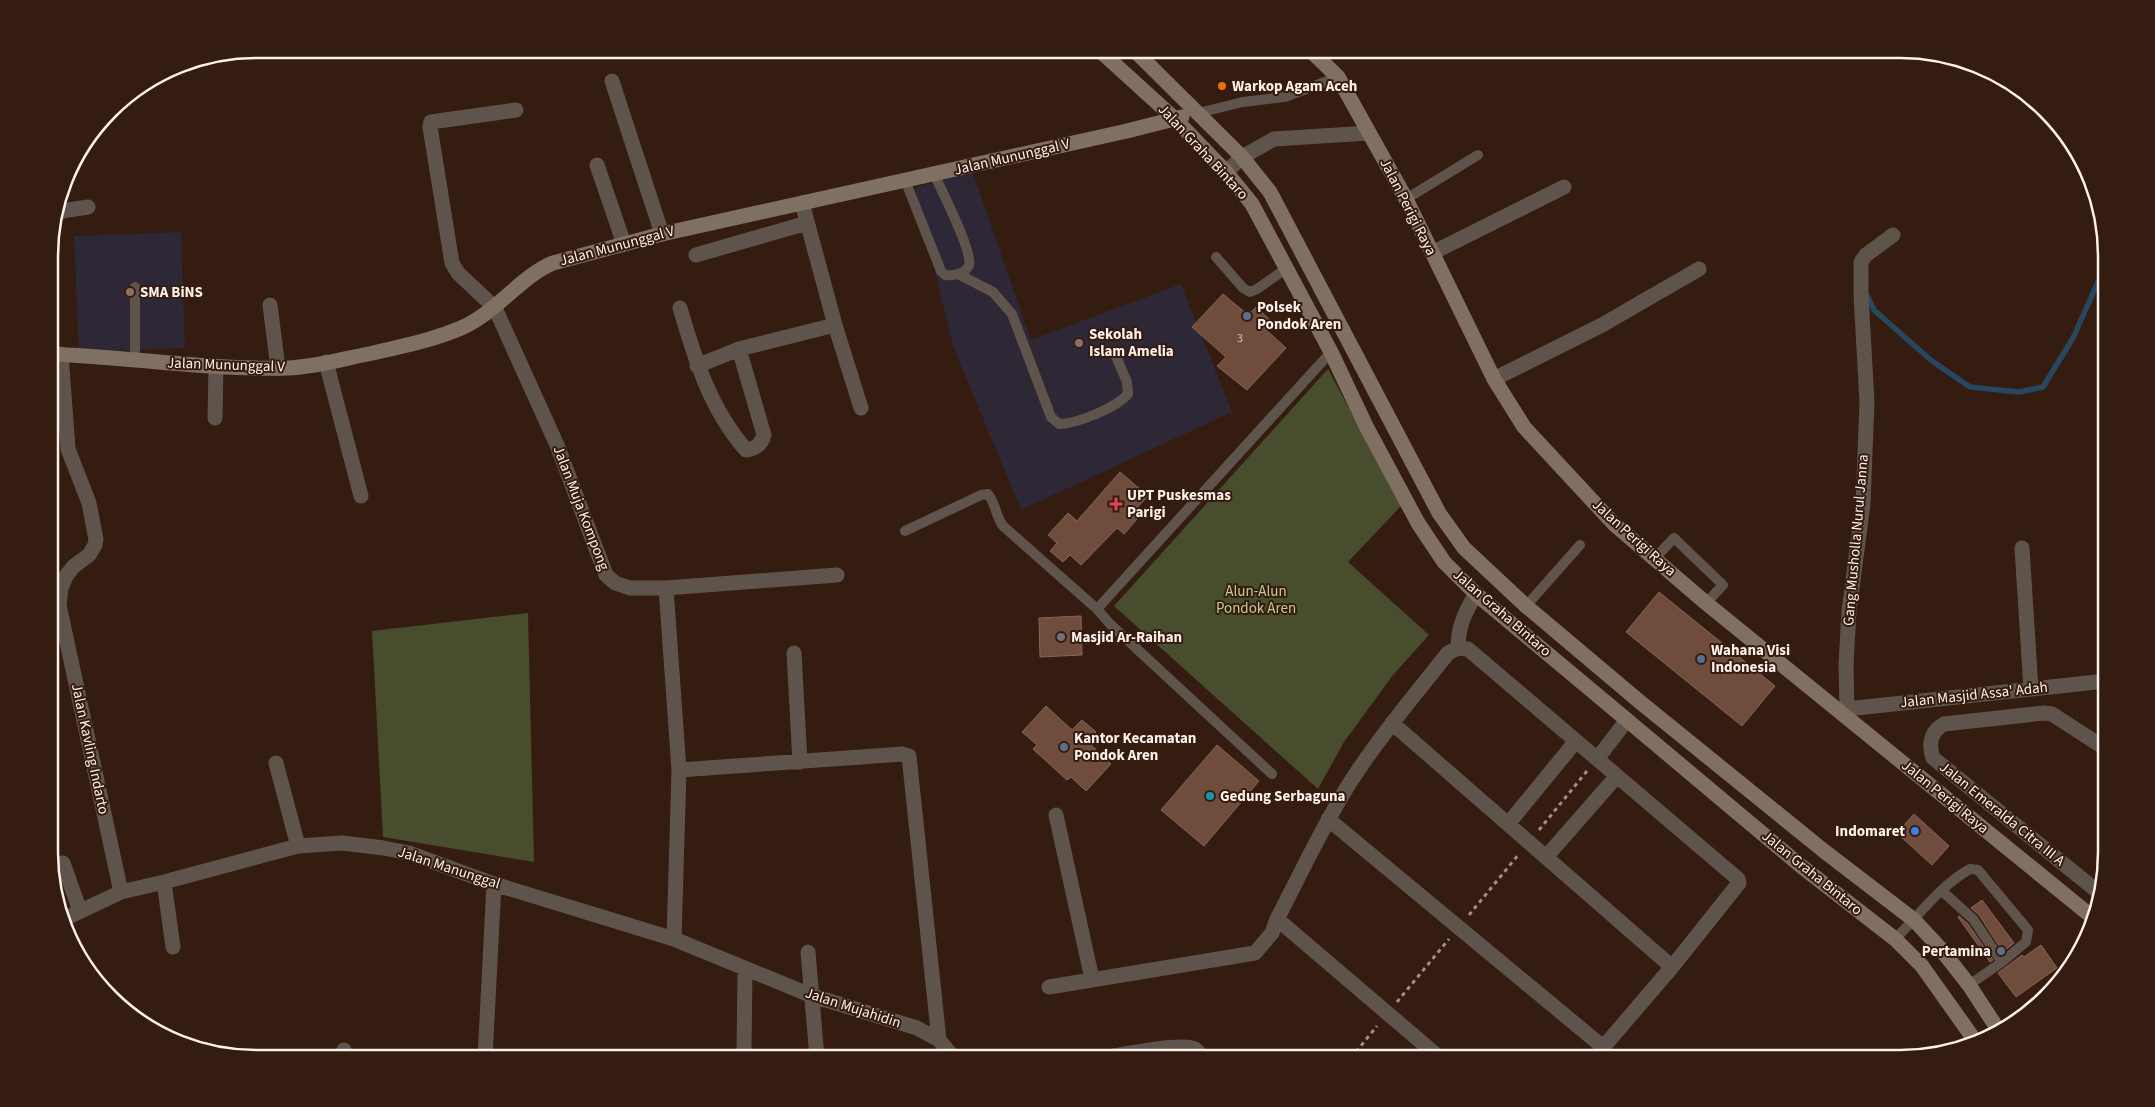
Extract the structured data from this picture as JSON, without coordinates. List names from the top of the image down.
{
  "streets": {
    "main road": ["Jalan Graha Bintaro", "Jalan Mununggal V", "Jalan Perigi Raya"],
    "street": [
      "Jalan Muja Kompong",
      "Gang Musholla Nurul Janna",
      "Jalan Masjid Assa' Adah",
      "Jalan Kavling Indarto",
      "Jalan Emeralda Citra III A",
      "Jalan Manunggal",
      "Jalan Mujahidin"
    ]
  },
  "crossings": [
    ["Jalan Graha Bintaro", "Jalan Mununggal V"],
    ["Jalan Mununggal V", "Jalan Muja Kompong"],
    ["Jalan Perigi Raya", "Gang Musholla Nurul Janna"],
    ["Jalan Perigi Raya", "Jalan Masjid Assa' Adah"],
    ["Gang Musholla Nurul Janna", "Jalan Masjid Assa' Adah"],
    ["Jalan Kavling Indarto", "Jalan Manunggal"],
    ["Jalan Manunggal", "Jalan Mujahidin"]
  ],
  "parks": ["Alun-Alun Pondok Aren"],
  "places": {
    "other": [
      "Warkop Agam Aceh",
      "SMA BiNS",
      "Polsek Pondok Aren",
      "Sekolah Islam Amelia",
      "Masjid Ar-Raihan",
      "Wahana Visi Indonesia",
      "Kantor Kecamatan Pondok Aren",
      "Gedung Serbaguna",
      "Indomaret",
      "Pertamina"
    ],
    "health": ["UPT Puskesmas Parigi"]
  },
  "house_numbers": ["3"]
}
